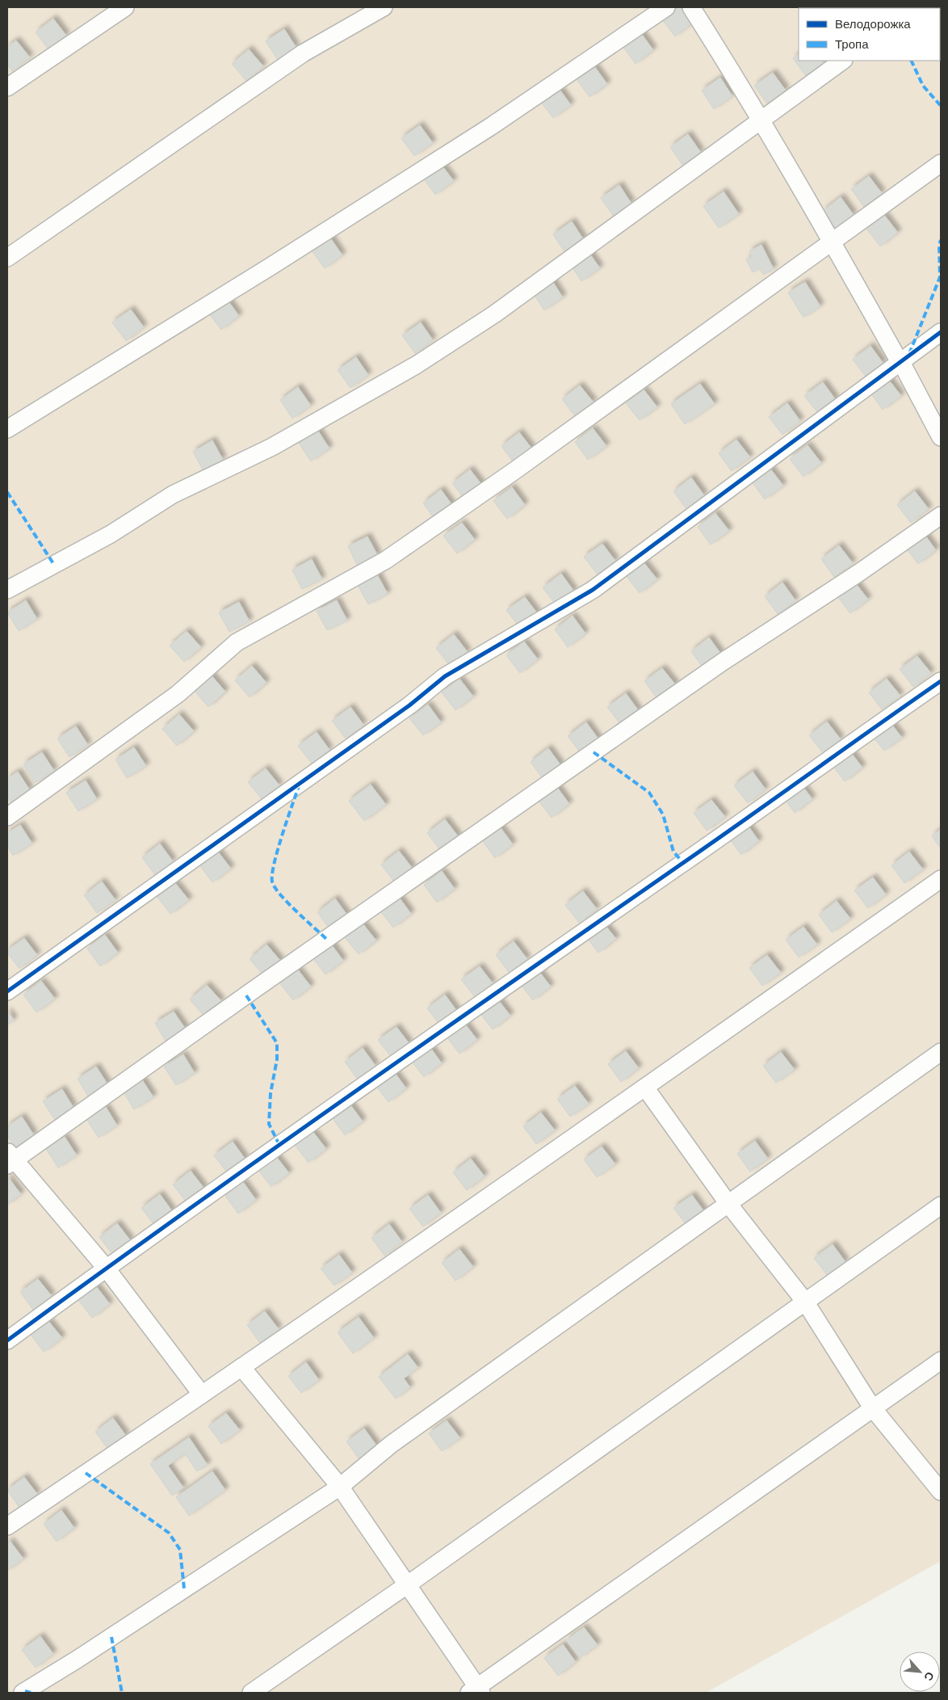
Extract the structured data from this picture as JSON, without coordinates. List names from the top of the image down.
{
  "legend": ["Велодорожка", "Тропа"],
  "north": "bottom right"
}
